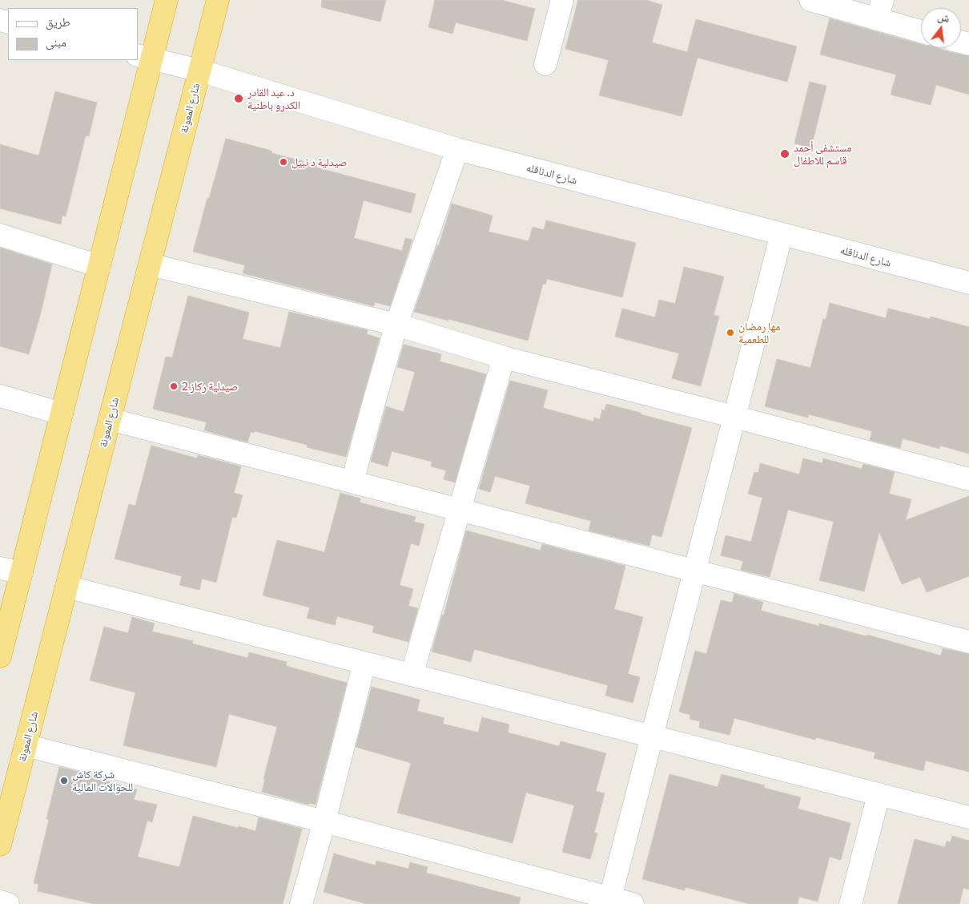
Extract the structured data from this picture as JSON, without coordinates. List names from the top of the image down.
{
  "streets": {
    "highway": ["شارع المعونة"],
    "street": ["شارع الدناقله"]
  },
  "crossings": [
    ["شارع المعونة", "شارع الدناقله"]
  ],
  "places": [
    "د. عبد القادر الكدرو باطنية",
    "مستشفى أحمد قاسم للاطفال",
    "صيدلية د نبيل",
    "مها رمضان للطعمية",
    "صيدلية ركاز 2",
    "شركة كاش للحوالات المالية"
  ],
  "legend": ["طريق", "مبنى"],
  "north": "top"
}
